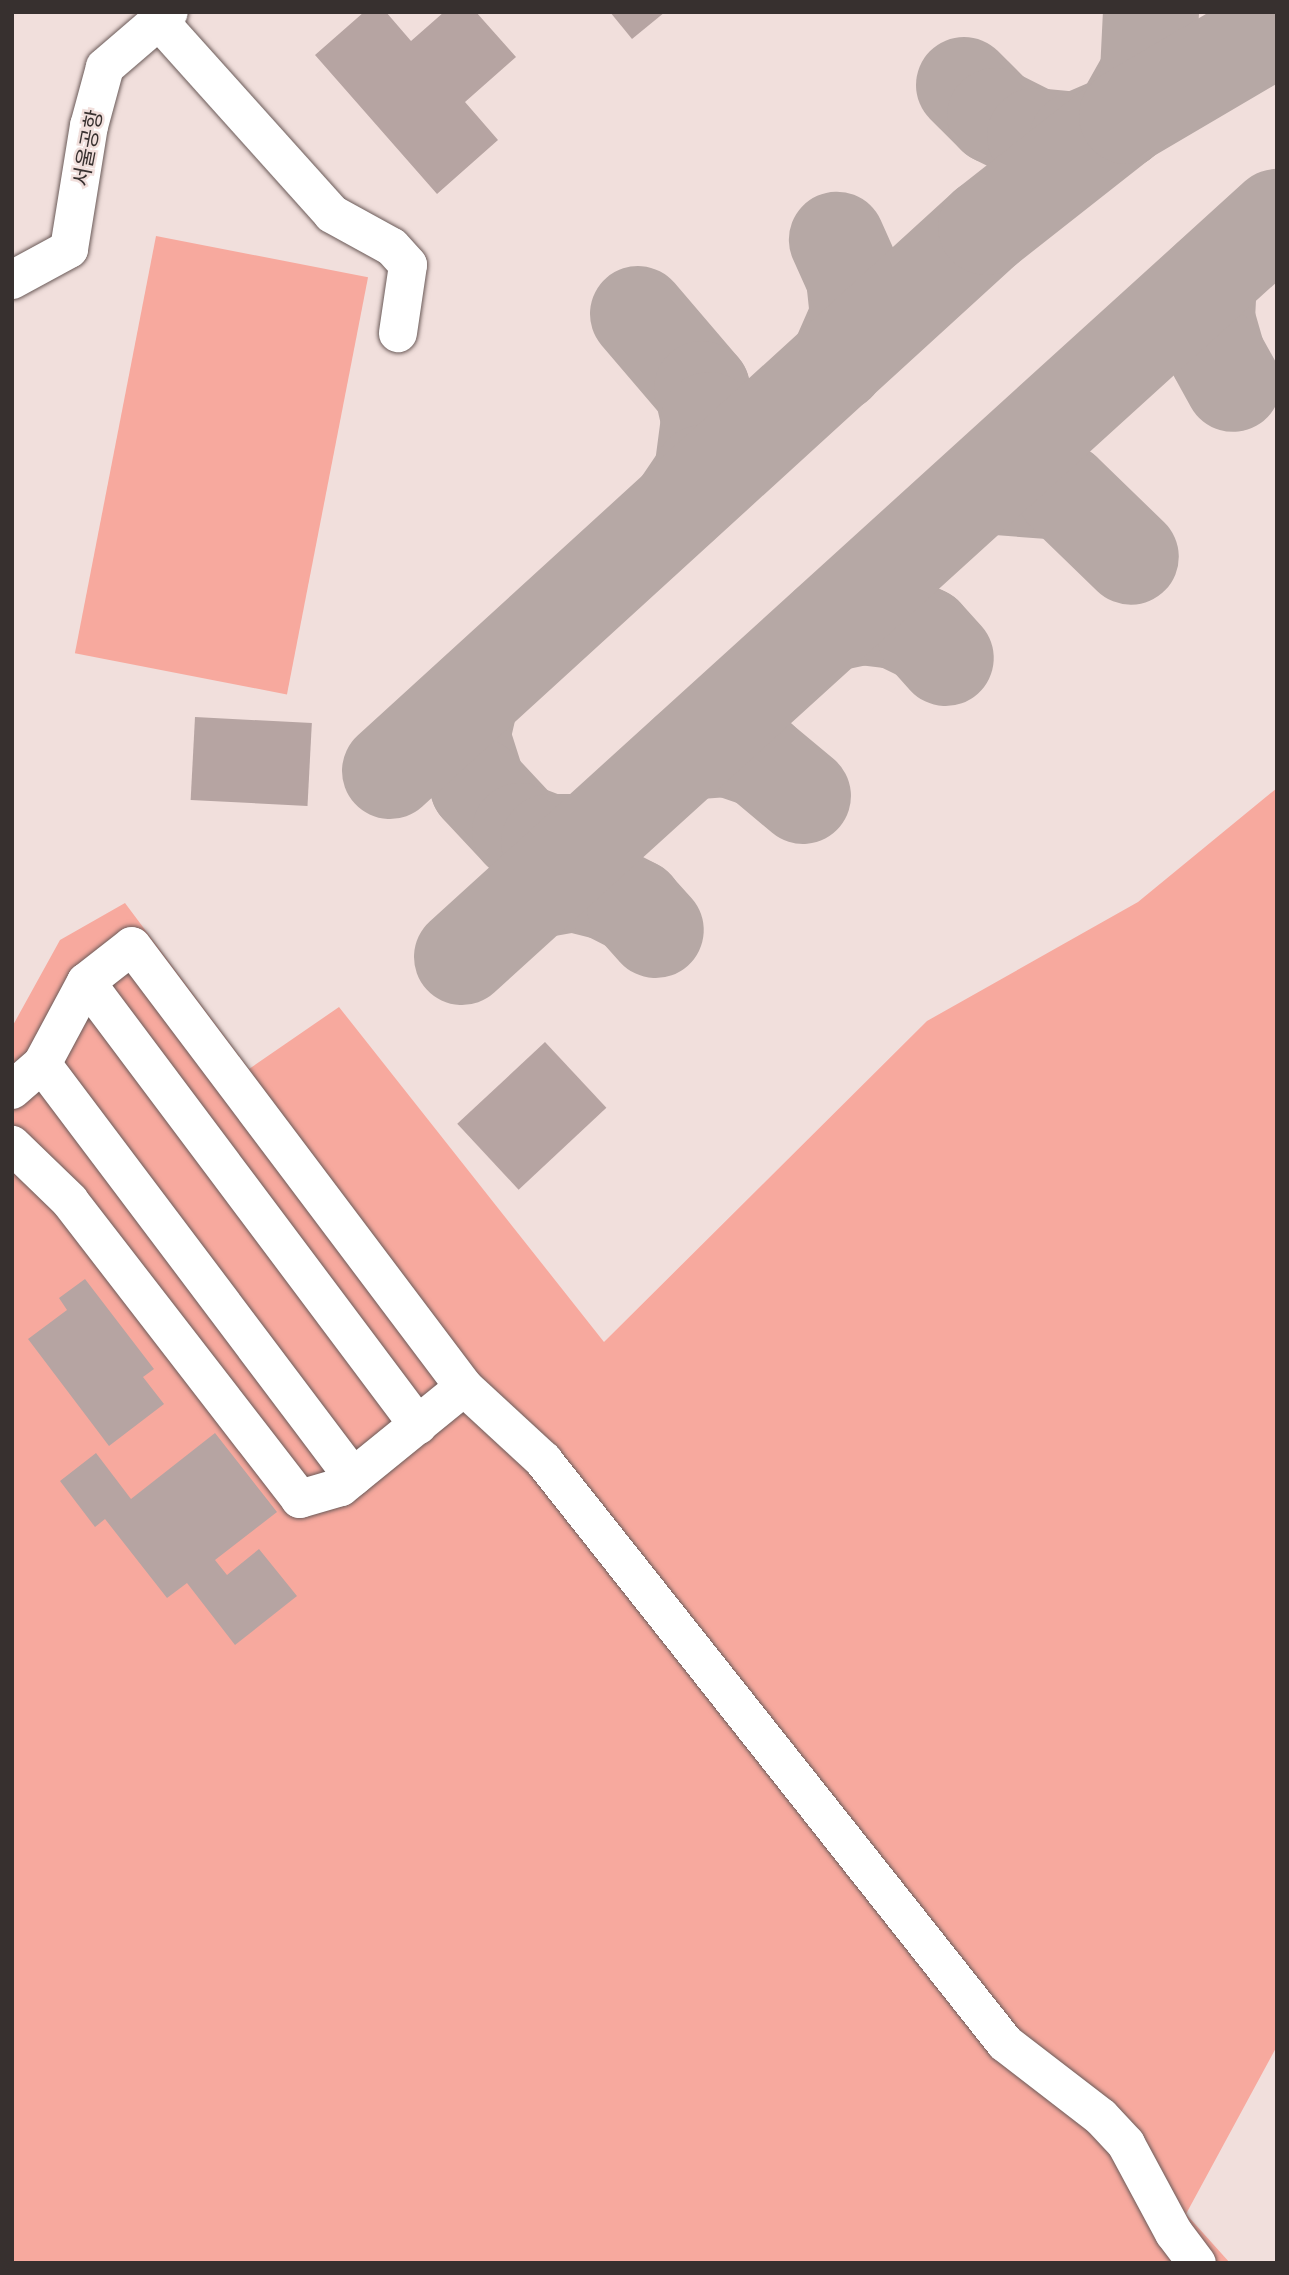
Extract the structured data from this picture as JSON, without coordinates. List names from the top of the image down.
{
  "streets": {
    "lane": ["서울공항"]
  }
}
